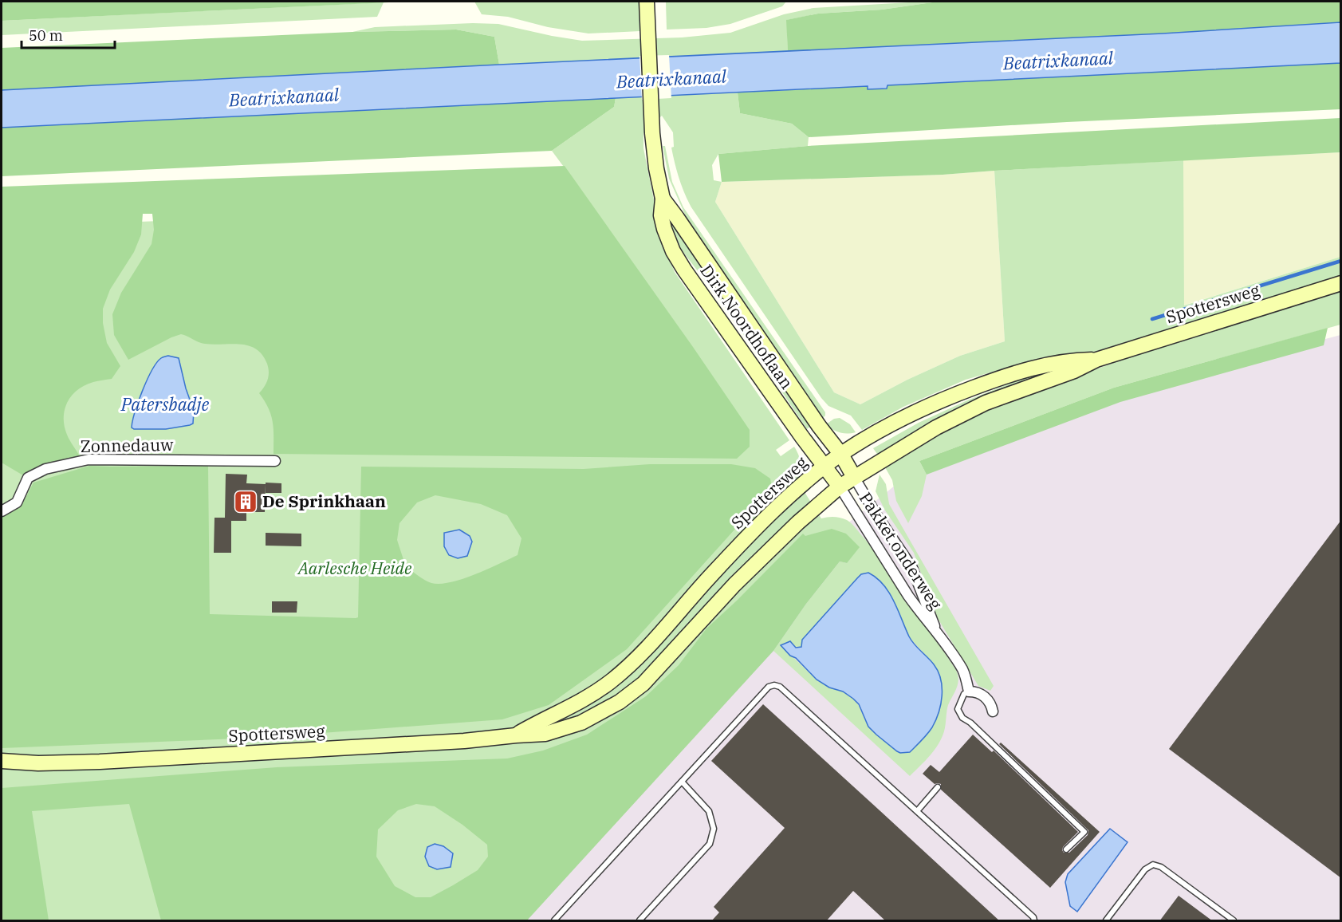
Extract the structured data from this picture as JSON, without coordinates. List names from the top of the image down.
{
  "streets": {
    "main road": ["Spottersweg", "Dirk Noordhoflaan"],
    "street": ["Zonnedauw", "Pakket onderweg"]
  },
  "crossings": [
    ["Spottersweg", "Dirk Noordhoflaan"],
    ["Spottersweg", "Pakket onderweg"],
    ["Dirk Noordhoflaan", "Pakket onderweg"]
  ],
  "water": ["Beatrixkanaal", "Patersbadje"],
  "parks": ["Aarlesche Heide"],
  "places": {
    "building": ["De Sprinkhaan"]
  },
  "scale_bar": "50 m"
}
